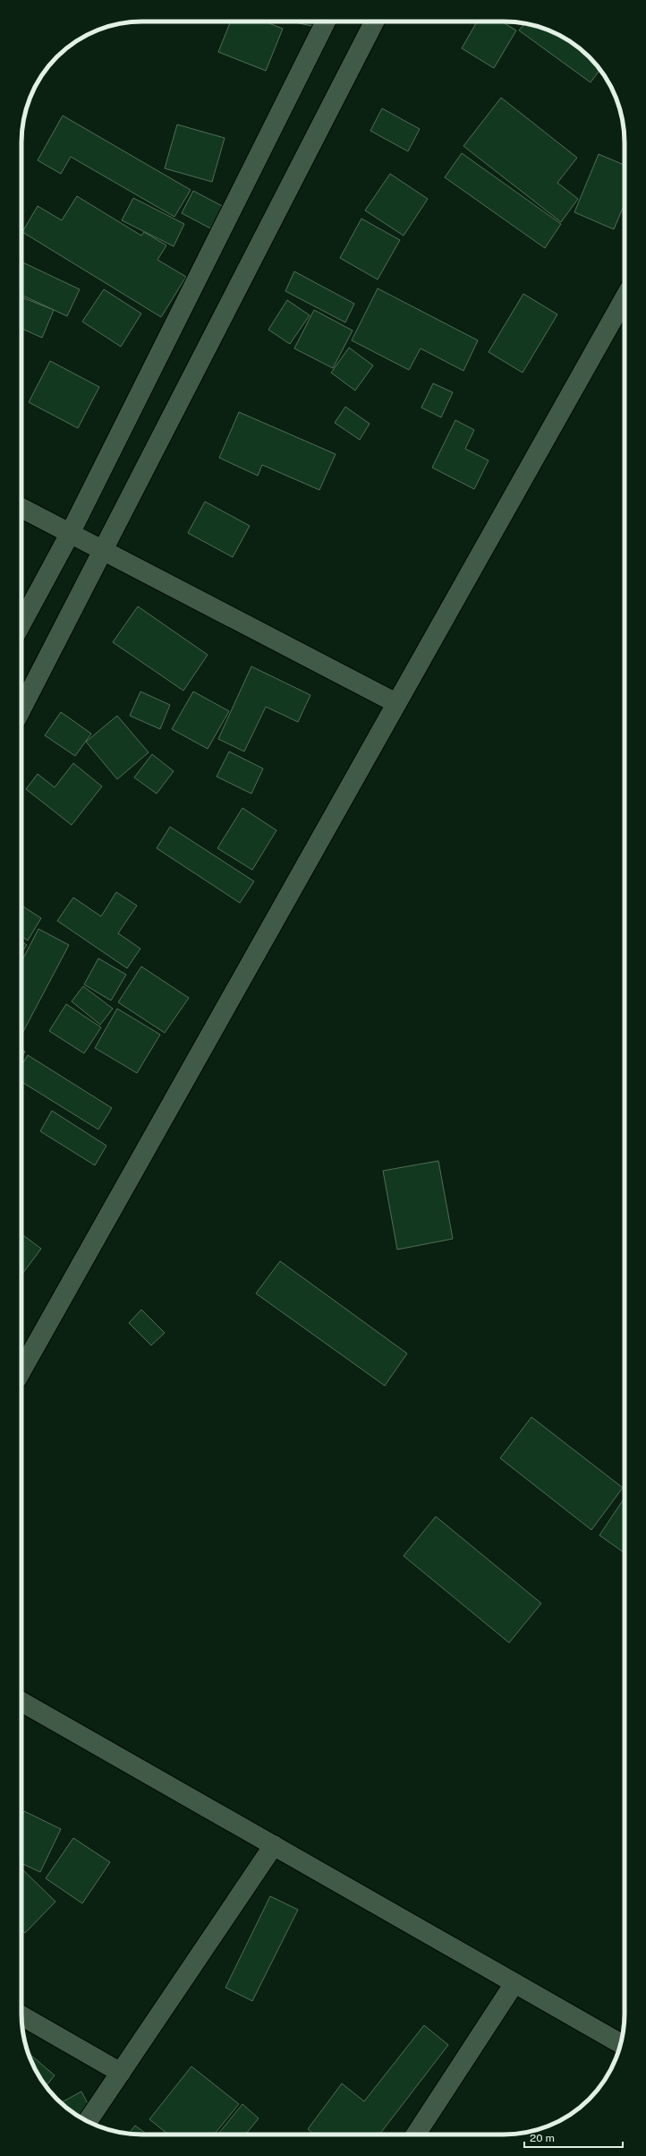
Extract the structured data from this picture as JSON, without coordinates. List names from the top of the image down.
{
  "scale_bar": "20 m"
}
